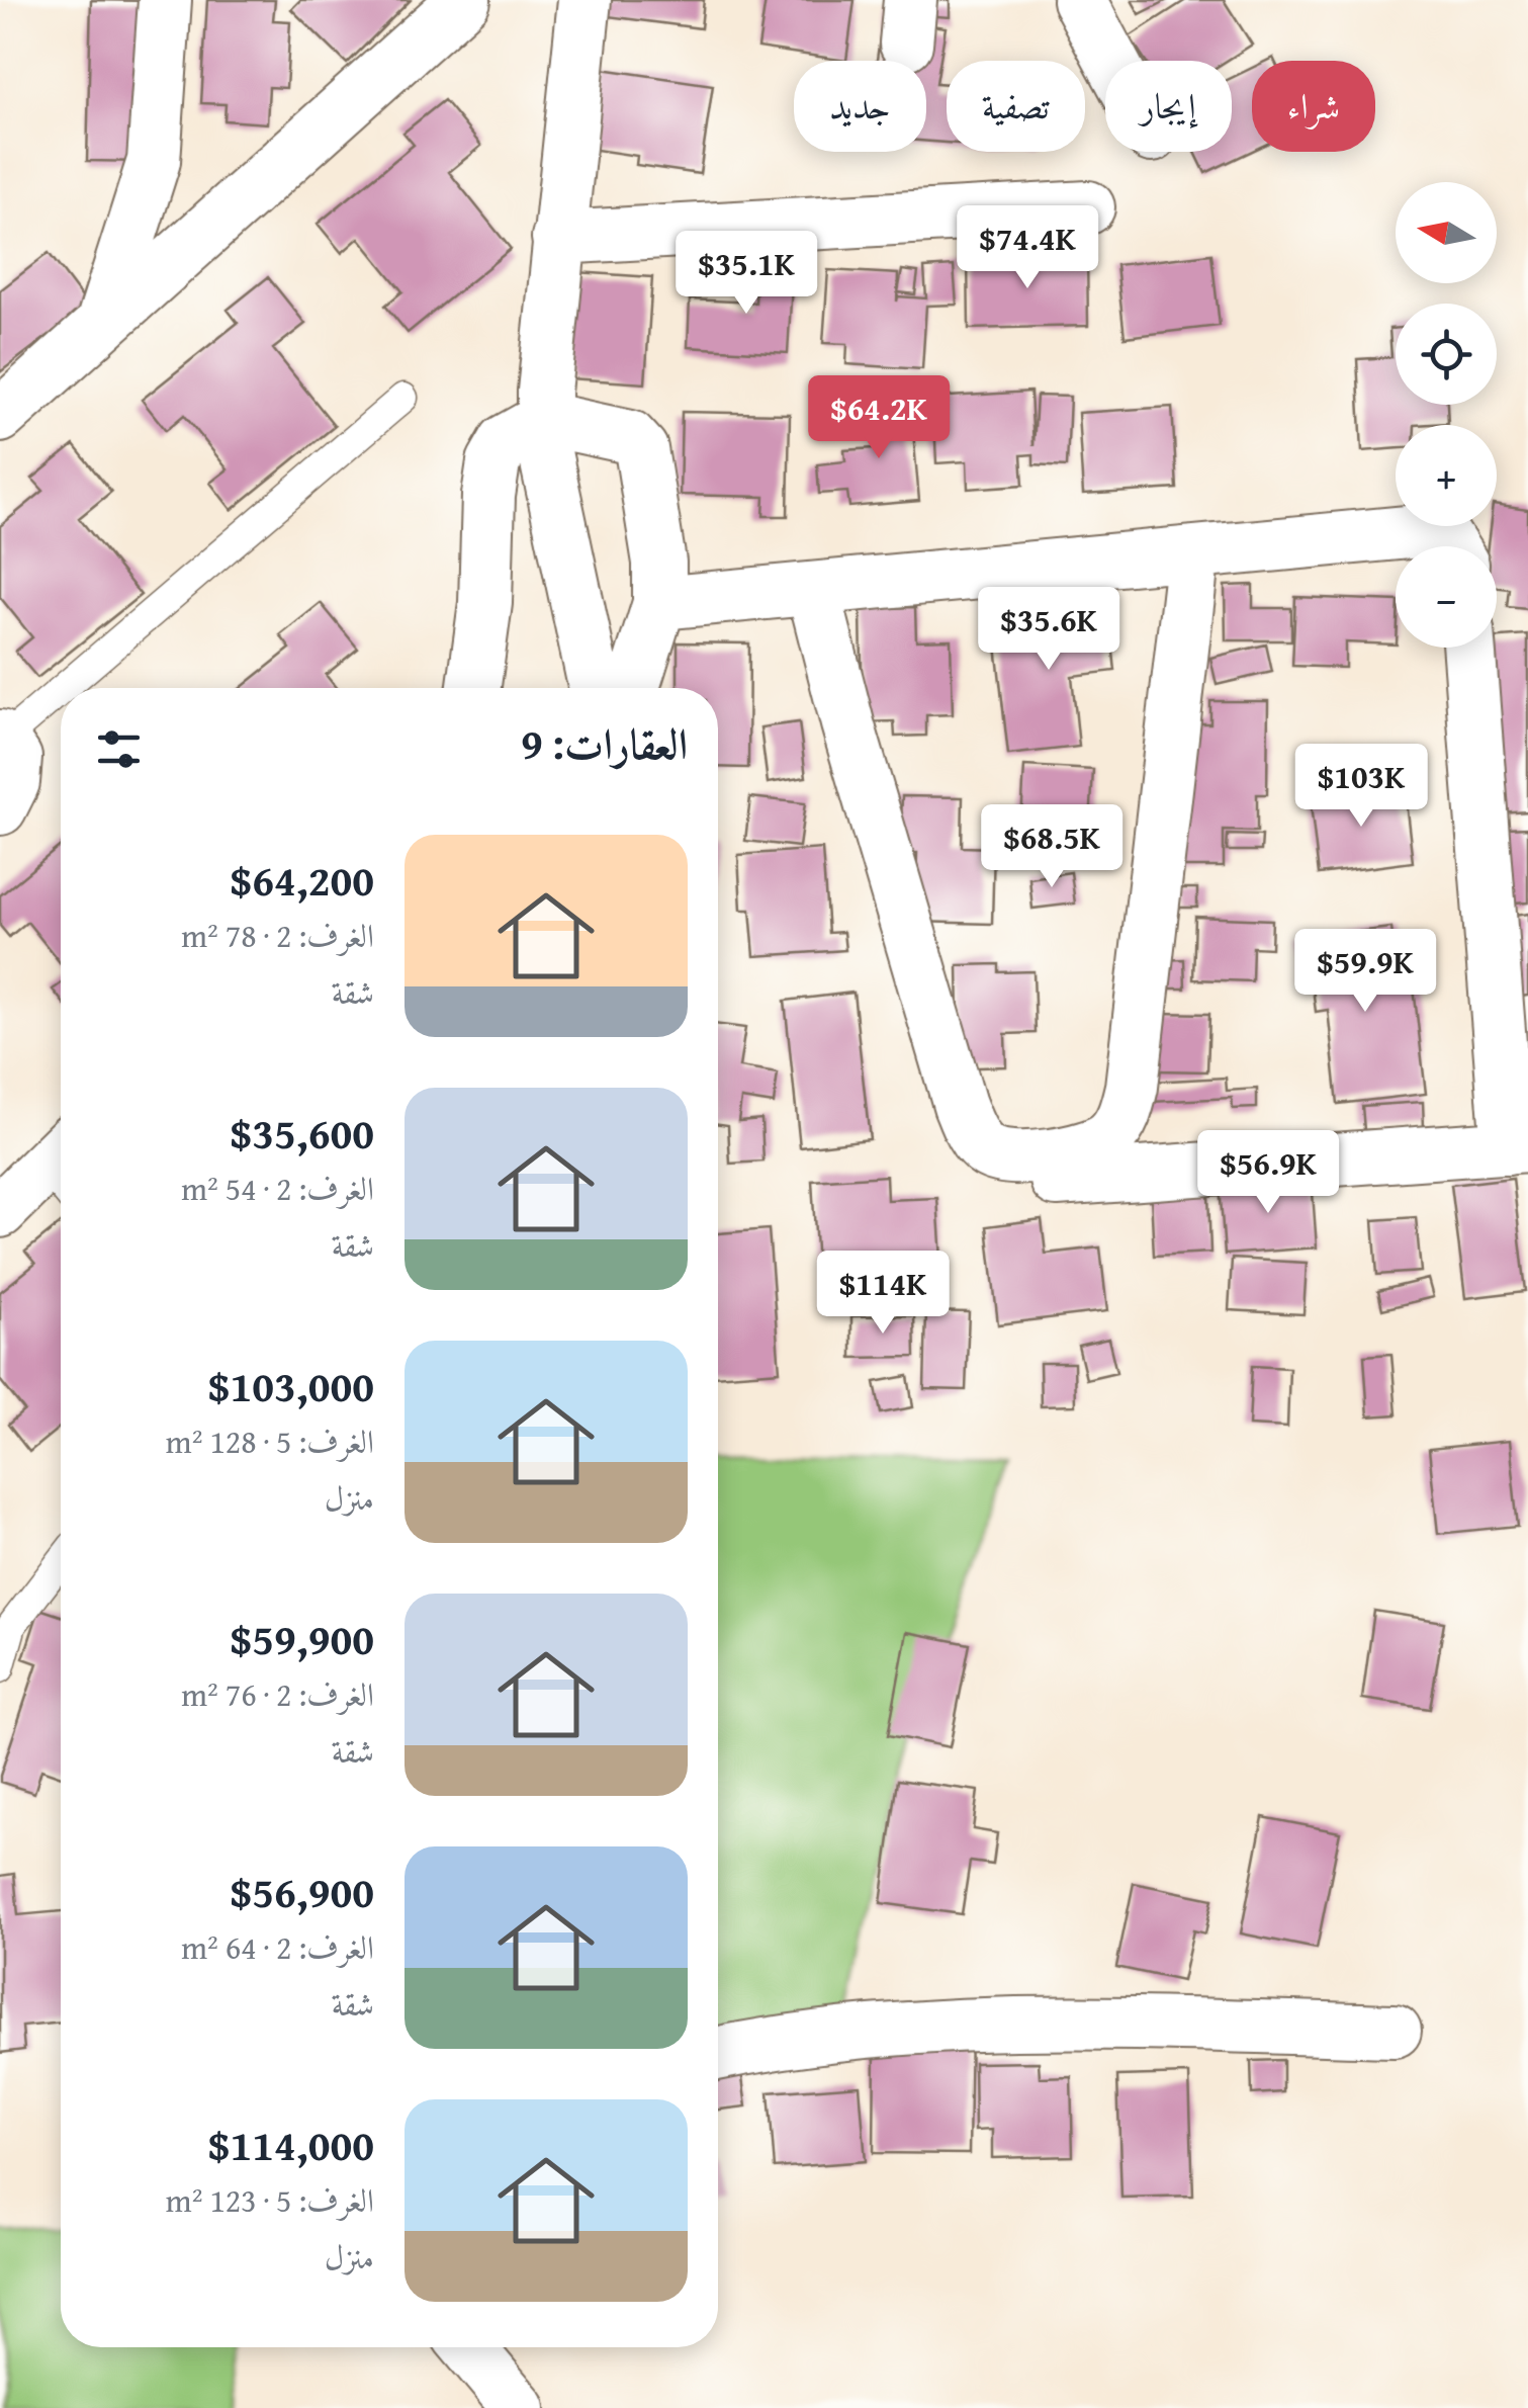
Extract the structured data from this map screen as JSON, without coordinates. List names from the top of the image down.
{
  "north": "left",
  "page": {
    "chip": [
      "شراء",
      "إيجار",
      "تصفية",
      "جديد"
    ],
    "map_buttons": ["+", "−"],
    "price": [
      "$74.4K",
      "$35.1K",
      "$64.2K",
      "$35.6K",
      "$103K",
      "$68.5K",
      "$59.9K",
      "$56.9K",
      "$114K"
    ],
    "heading": "العقارات: 9",
    "list": [
      {
        "name": "$64,200",
        "note": "الغرف: 2 · 78 m² · شقة"
      },
      {
        "name": "$35,600",
        "note": "الغرف: 2 · 54 m² · شقة"
      },
      {
        "name": "$103,000",
        "note": "الغرف: 5 · 128 m² · منزل"
      },
      {
        "name": "$59,900",
        "note": "الغرف: 2 · 76 m² · شقة"
      },
      {
        "name": "$56,900",
        "note": "الغرف: 2 · 64 m² · شقة"
      },
      {
        "name": "$114,000",
        "note": "الغرف: 5 · 123 m² · منزل"
      }
    ]
  }
}
